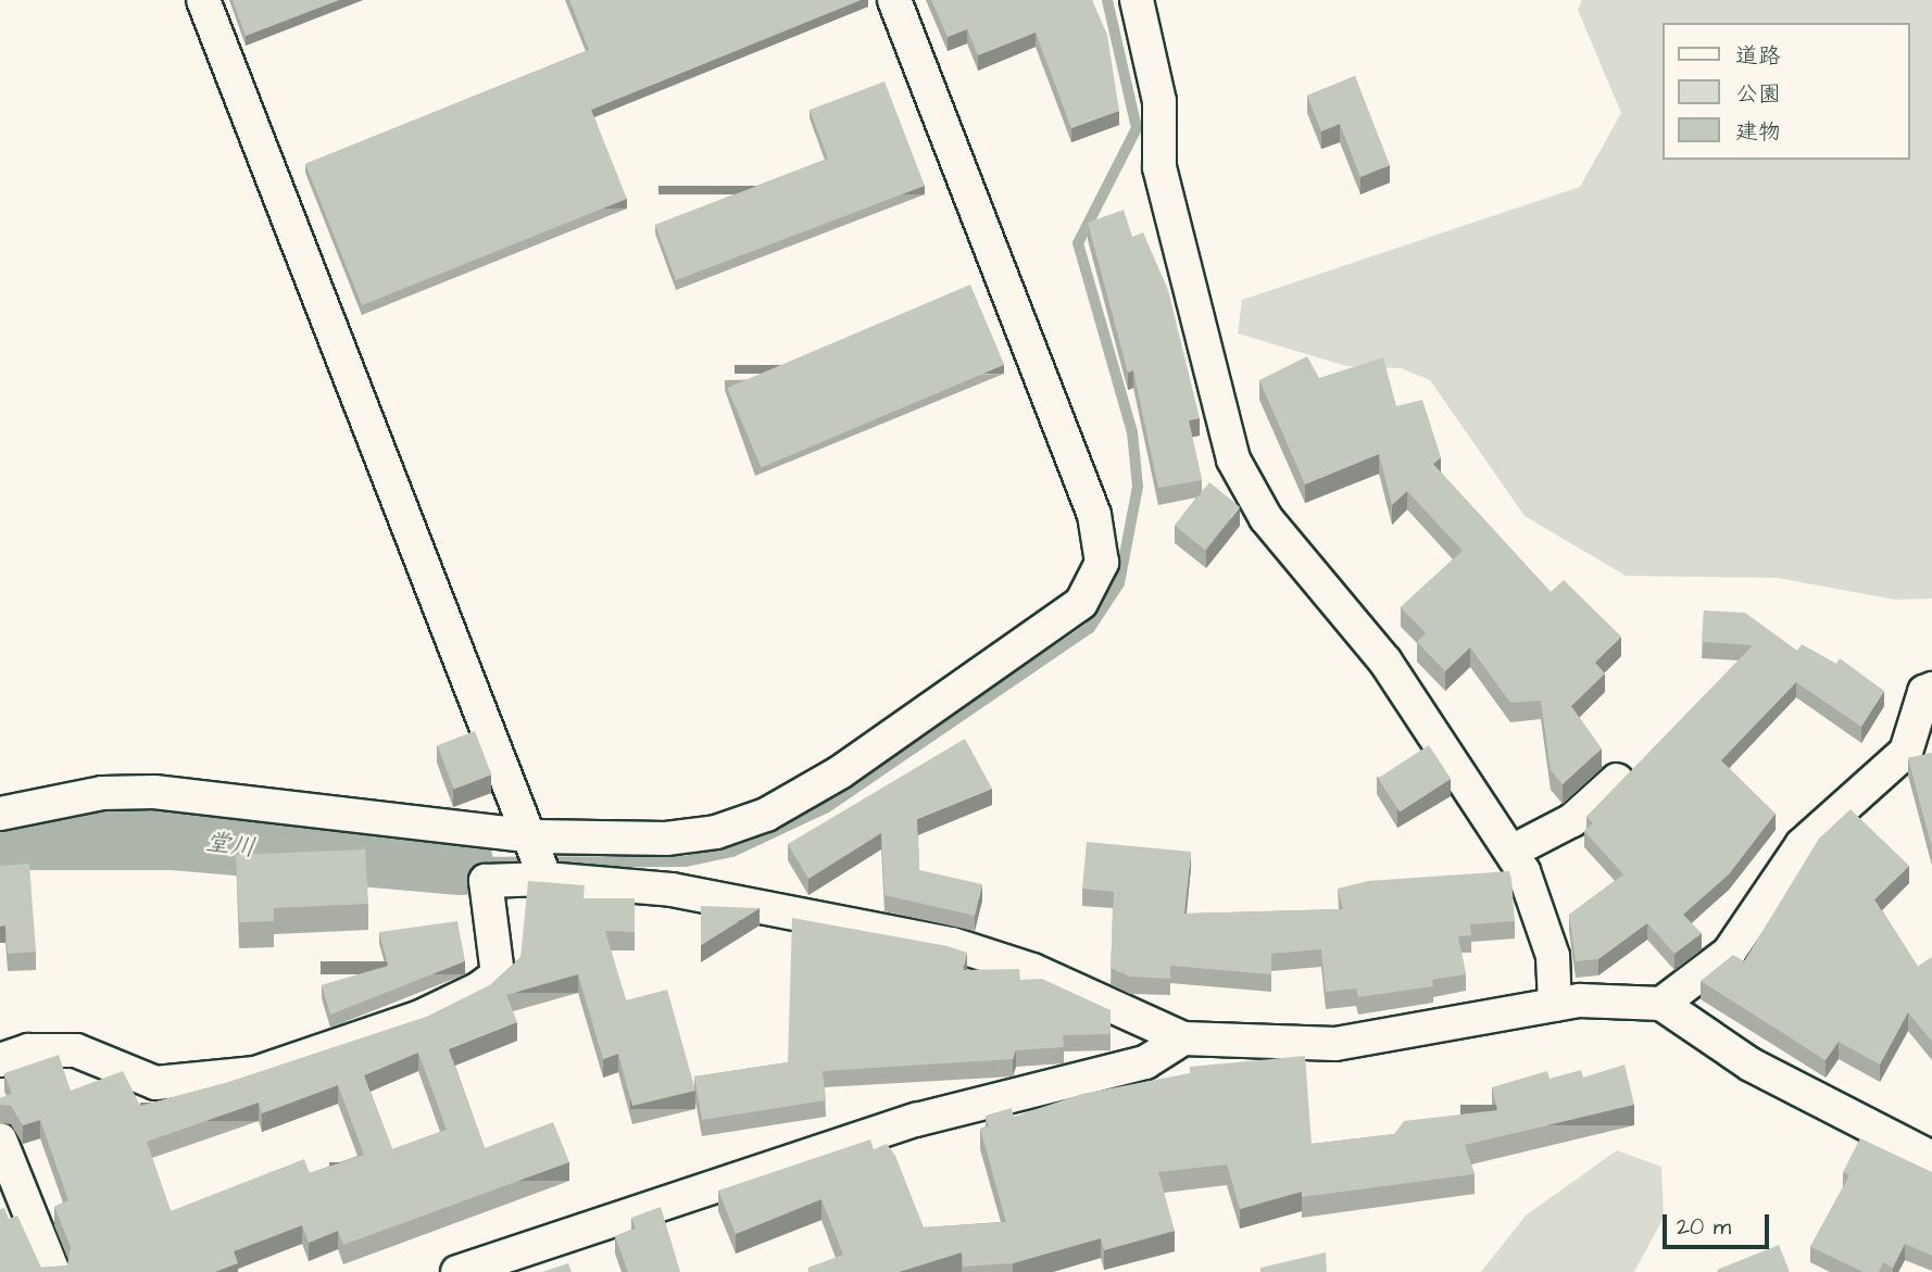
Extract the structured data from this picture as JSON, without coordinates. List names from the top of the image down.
{
  "water": ["堂川"],
  "legend": ["道路", "公園", "建物"],
  "scale_bar": "20 m"
}
